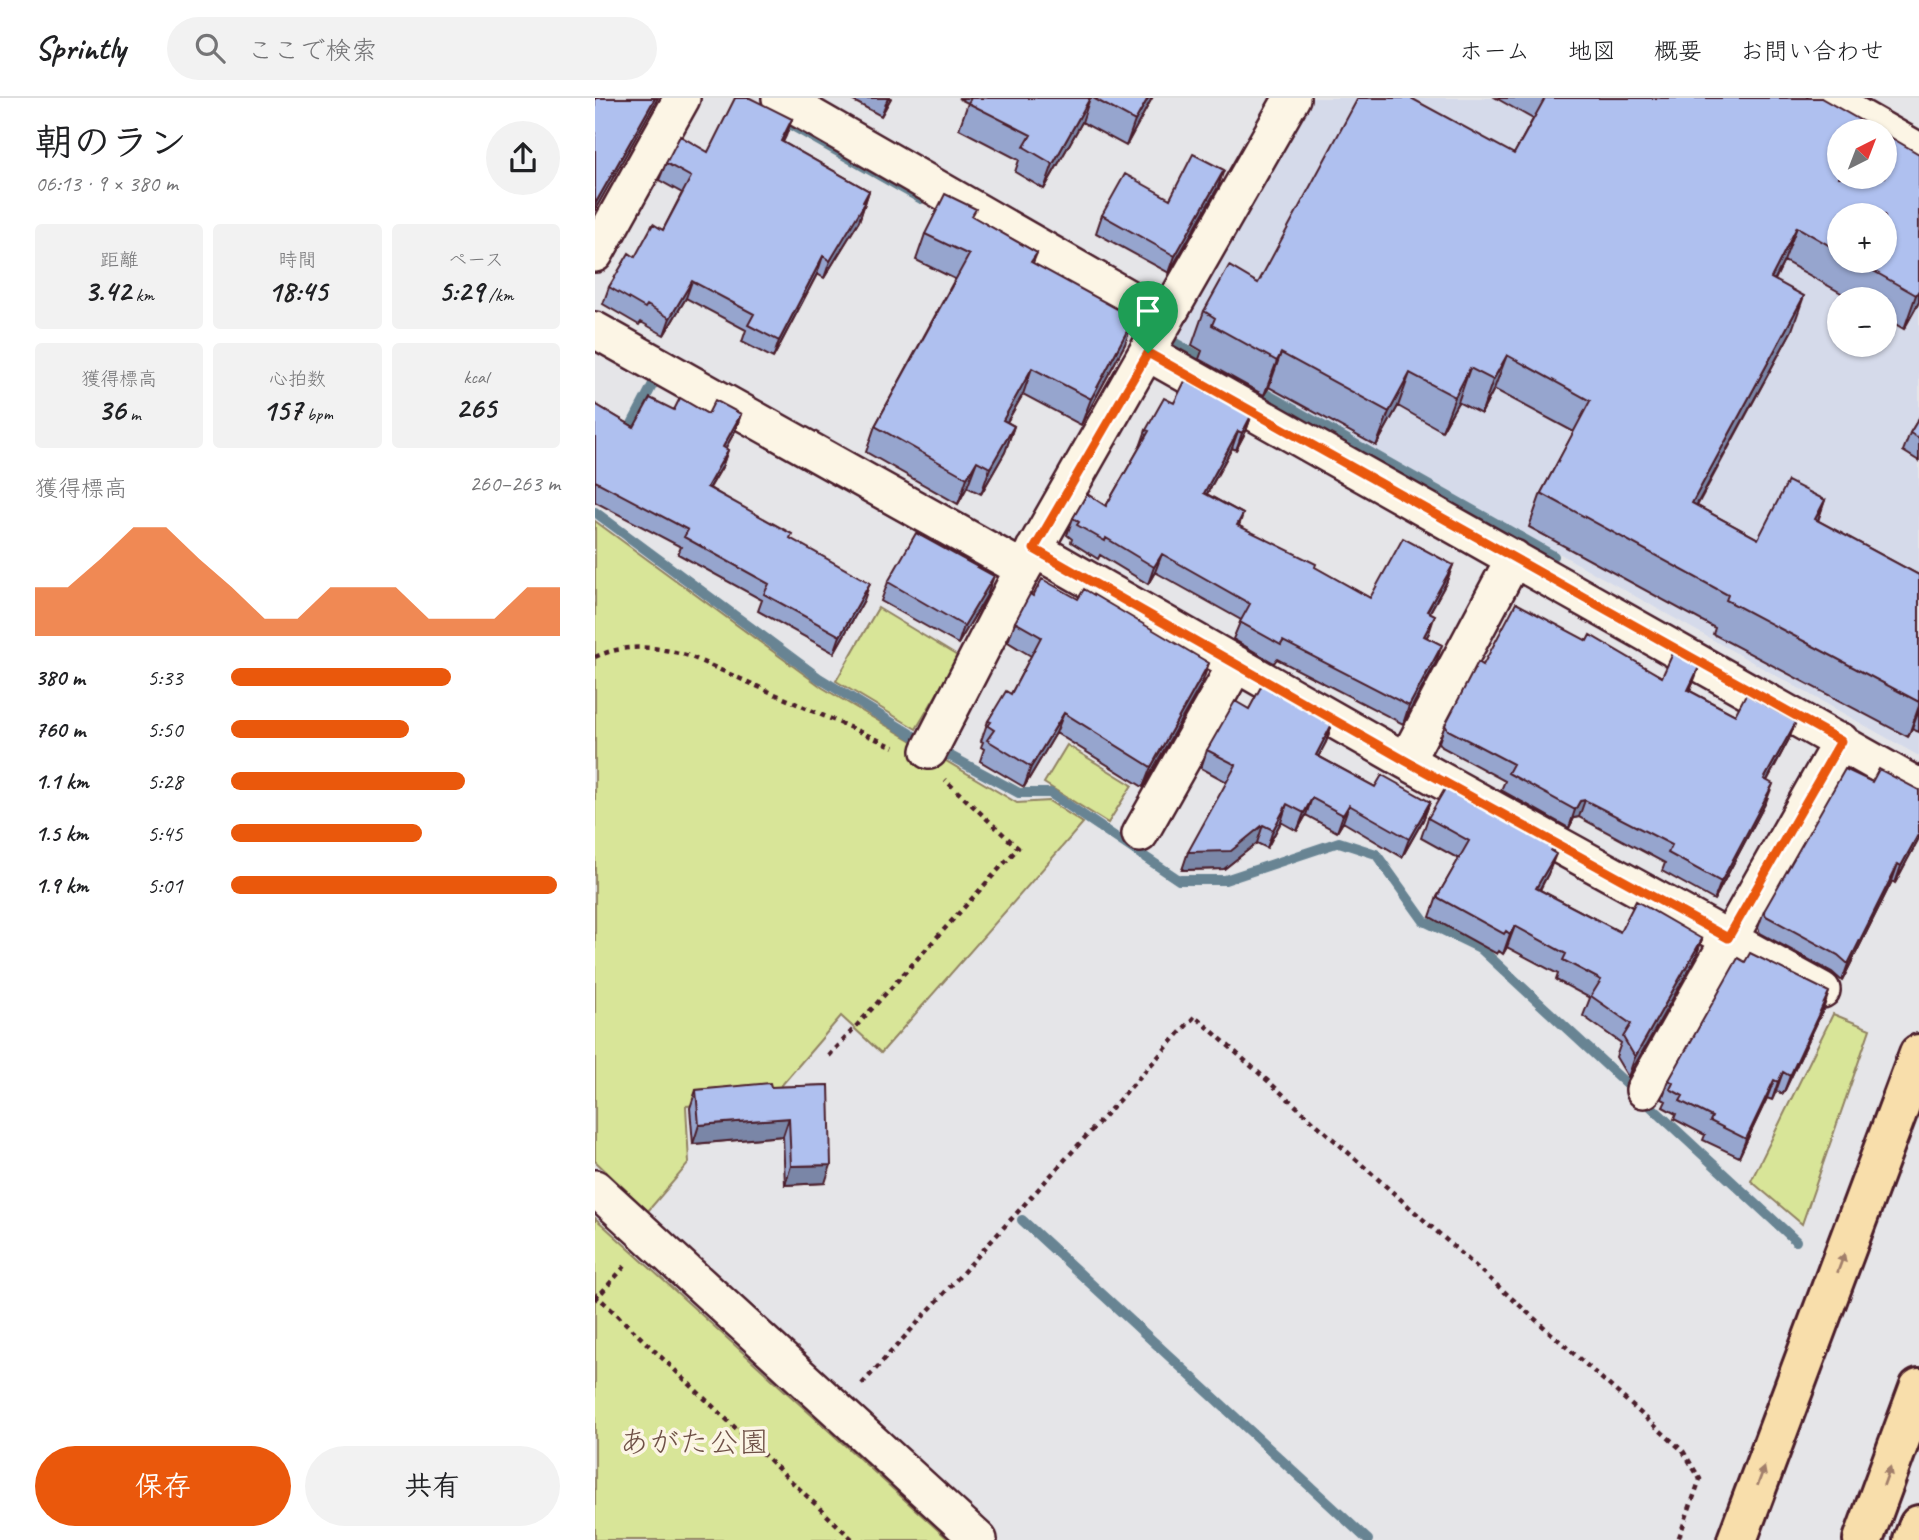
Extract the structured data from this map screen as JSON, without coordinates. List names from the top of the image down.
{
  "parks": ["あがた公園"],
  "north": "top right",
  "page": {
    "header": "Sprintly",
    "search": "ここで検索",
    "nav": [
      "ホーム",
      "地図",
      "概要",
      "お問い合わせ"
    ],
    "heading": ["朝のラン", "06:13 · 9 × 380 m"],
    "map_buttons": ["+", "−"],
    "stats": [
      ["距離", "3.42 km"],
      ["時間", "18:45"],
      ["ペース", "5:29 /km"],
      ["獲得標高", "36 m"],
      ["心拍数", "157 bpm"],
      ["kcal", "265"]
    ],
    "chart": ["獲得標高", "260–263 m"],
    "list": [
      {
        "name": "380 m",
        "note": "5:33"
      },
      {
        "name": "760 m",
        "note": "5:50"
      },
      {
        "name": "1.1 km",
        "note": "5:28"
      },
      {
        "name": "1.5 km",
        "note": "5:45"
      },
      {
        "name": "1.9 km",
        "note": "5:01"
      }
    ],
    "buttons": ["保存", "共有"]
  }
}
